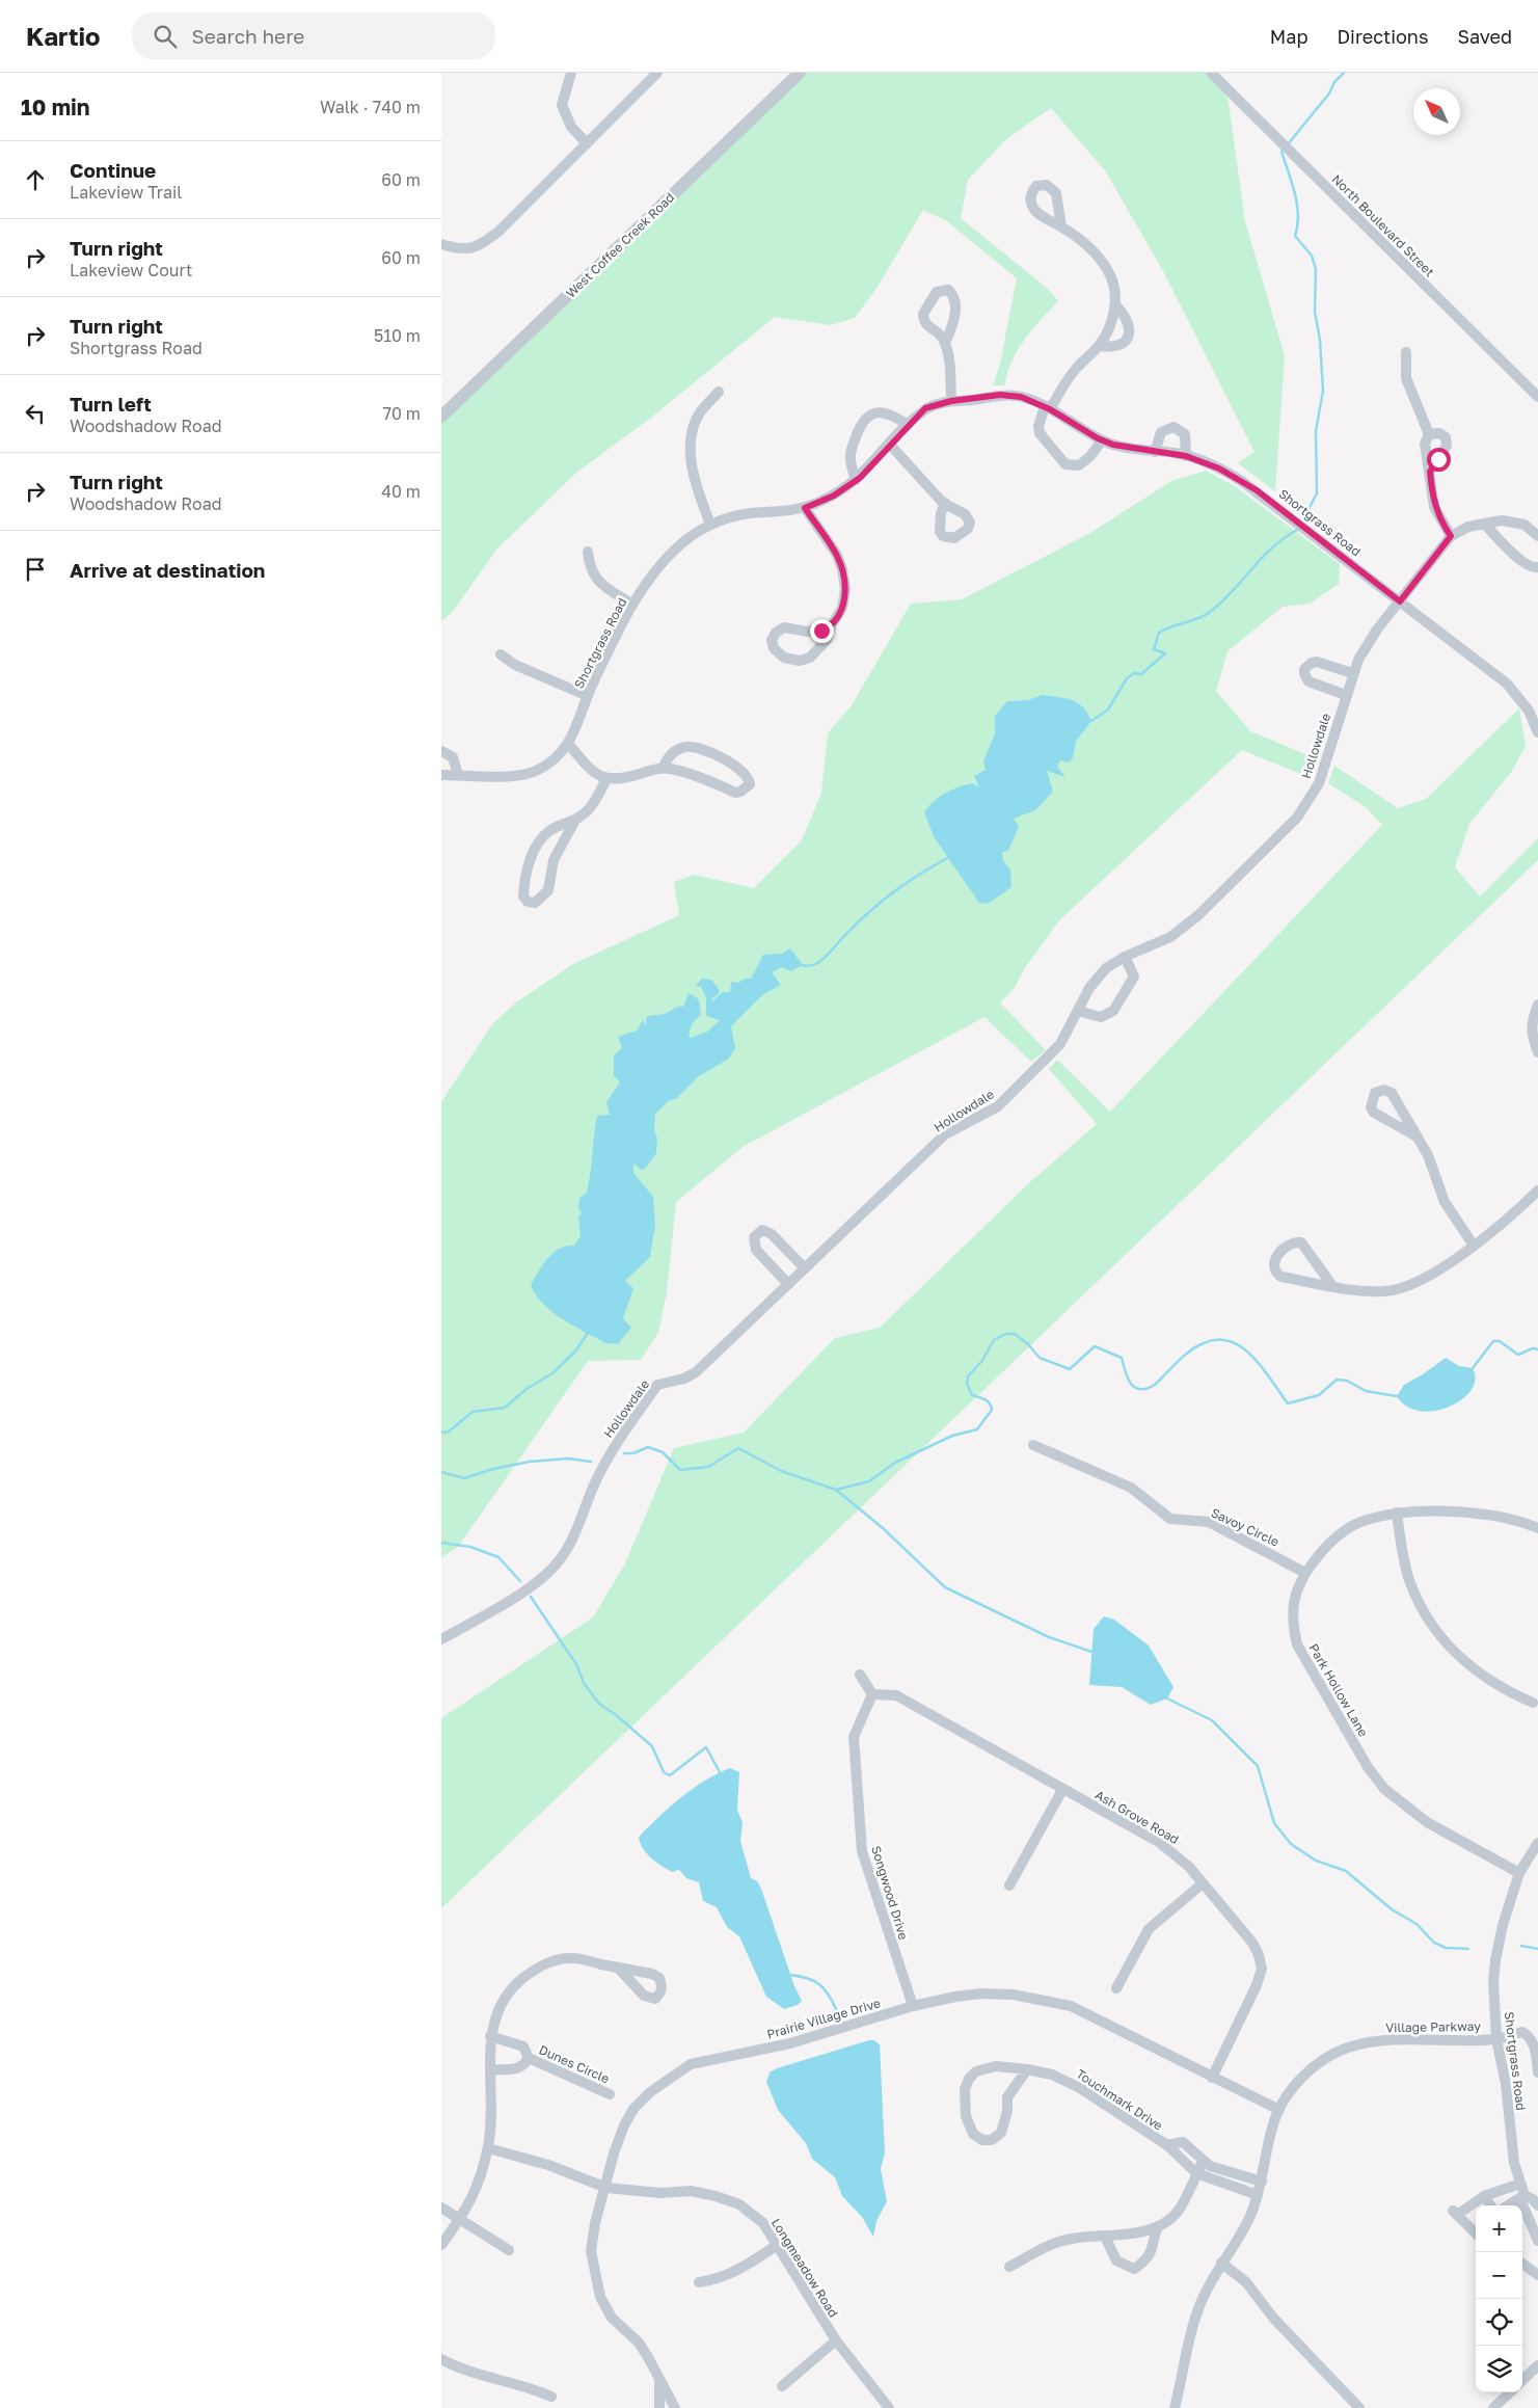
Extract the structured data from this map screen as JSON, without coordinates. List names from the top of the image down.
{
  "streets": {
    "street": [
      "North Boulevard Street",
      "West Coffee Creek Road",
      "Shortgrass Road",
      "Hollowdale",
      "Savoy Circle",
      "Park Hollow Lane",
      "Ash Grove Road",
      "Songwood Drive",
      "Prairie Village Drive",
      "Village Parkway",
      "Dunes Circle",
      "Touchmark Drive",
      "Longmeadow Road"
    ]
  },
  "crossings": [
    ["Shortgrass Road", "Hollowdale"],
    ["Shortgrass Road", "Park Hollow Lane"],
    ["Shortgrass Road", "Village Parkway"],
    ["Savoy Circle", "Park Hollow Lane"],
    ["Ash Grove Road", "Songwood Drive"],
    ["Ash Grove Road", "Prairie Village Drive"],
    ["Songwood Drive", "Prairie Village Drive"],
    ["Prairie Village Drive", "Village Parkway"],
    ["Prairie Village Drive", "Longmeadow Road"],
    ["Village Parkway", "Touchmark Drive"]
  ],
  "north": "top left",
  "page": {
    "header": "Kartio",
    "search": "Search here",
    "nav": ["Map", "Directions", "Saved"],
    "heading": ["10 min", "Walk · 740 m"],
    "list": [
      ["Continue", "Lakeview Trail", "60 m"],
      ["Turn right", "Lakeview Court", "60 m"],
      ["Turn right", "Shortgrass Road", "510 m"],
      ["Turn left", "Woodshadow Road", "70 m"],
      ["Turn right", "Woodshadow Road", "40 m"],
      "Arrive at destination"
    ],
    "map_buttons": ["+", "−"]
  }
}
